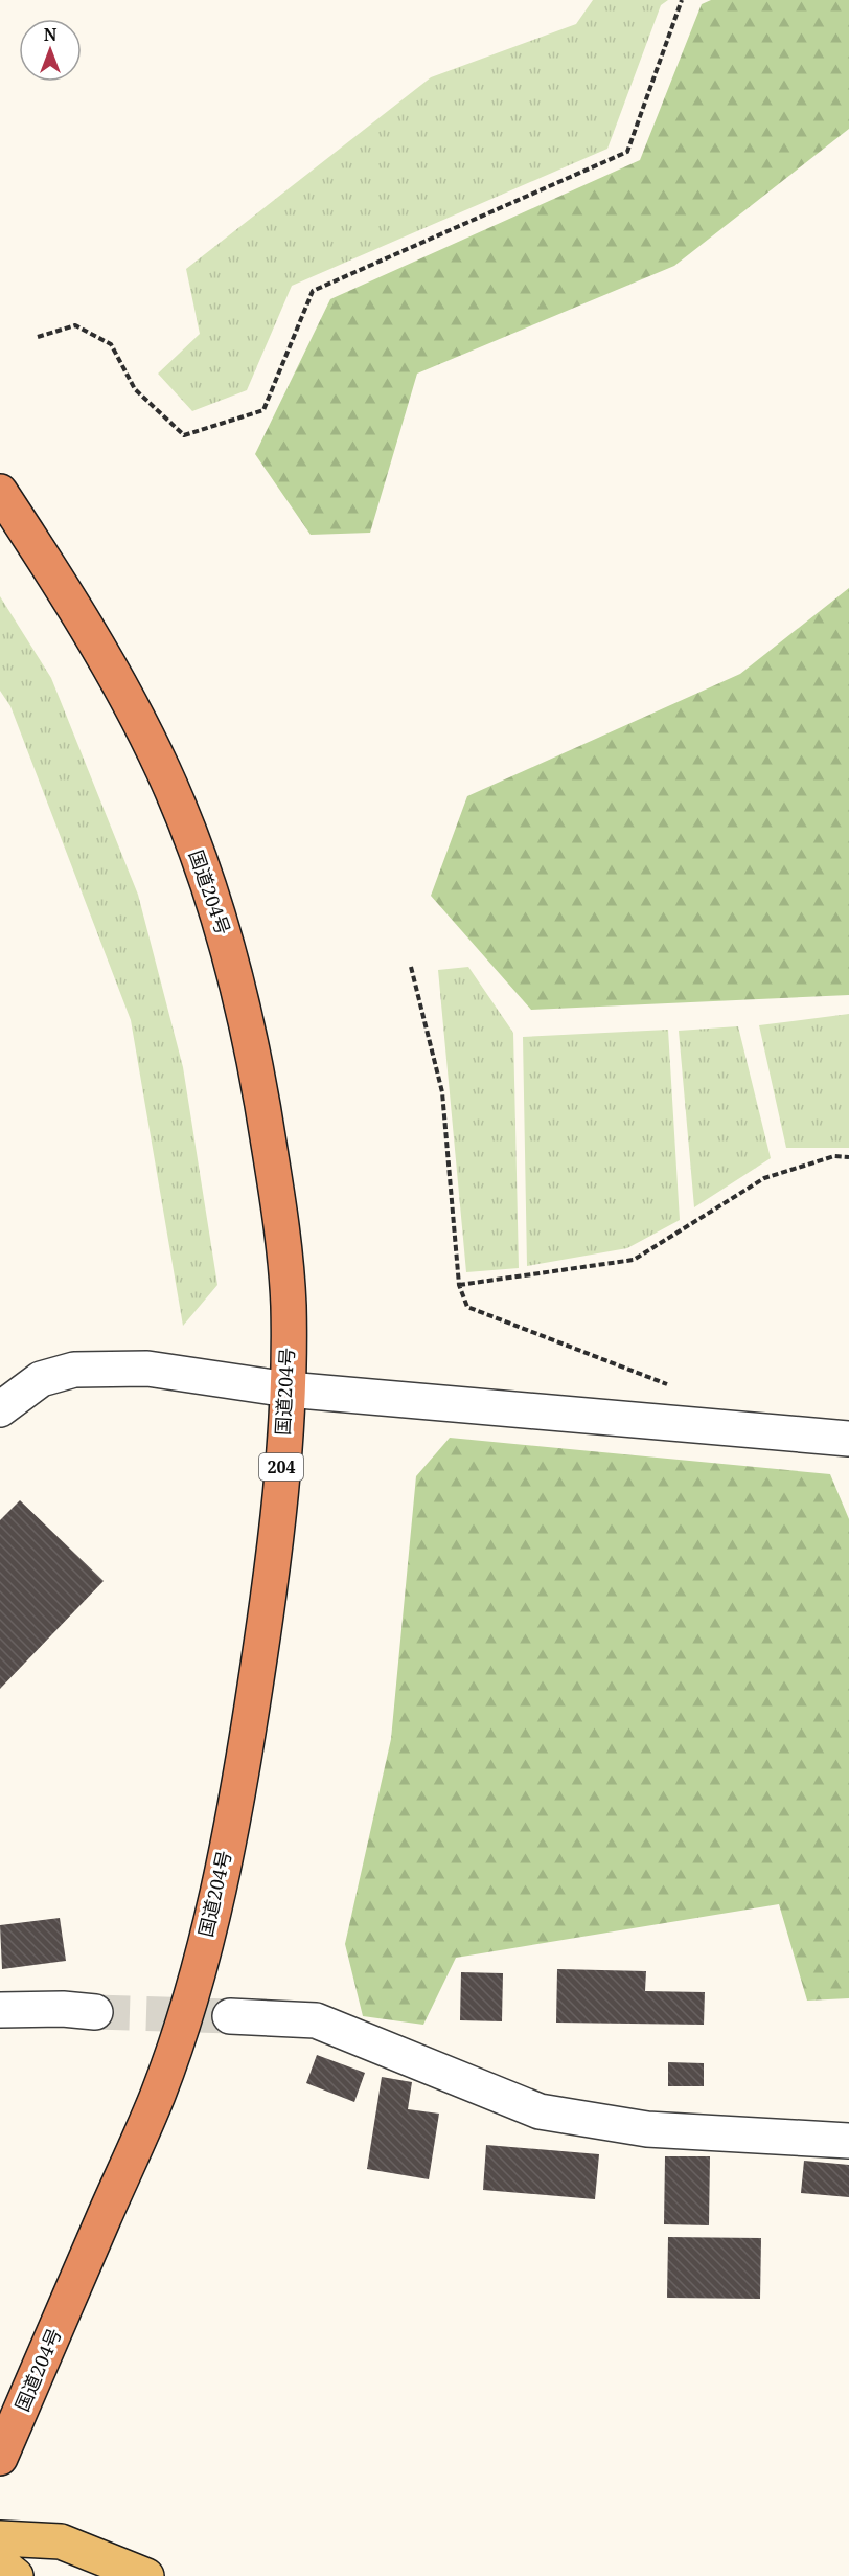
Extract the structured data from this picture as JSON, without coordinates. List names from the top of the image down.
{
  "streets": {
    "highway": ["国道204号", "204"]
  },
  "north": "top"
}
